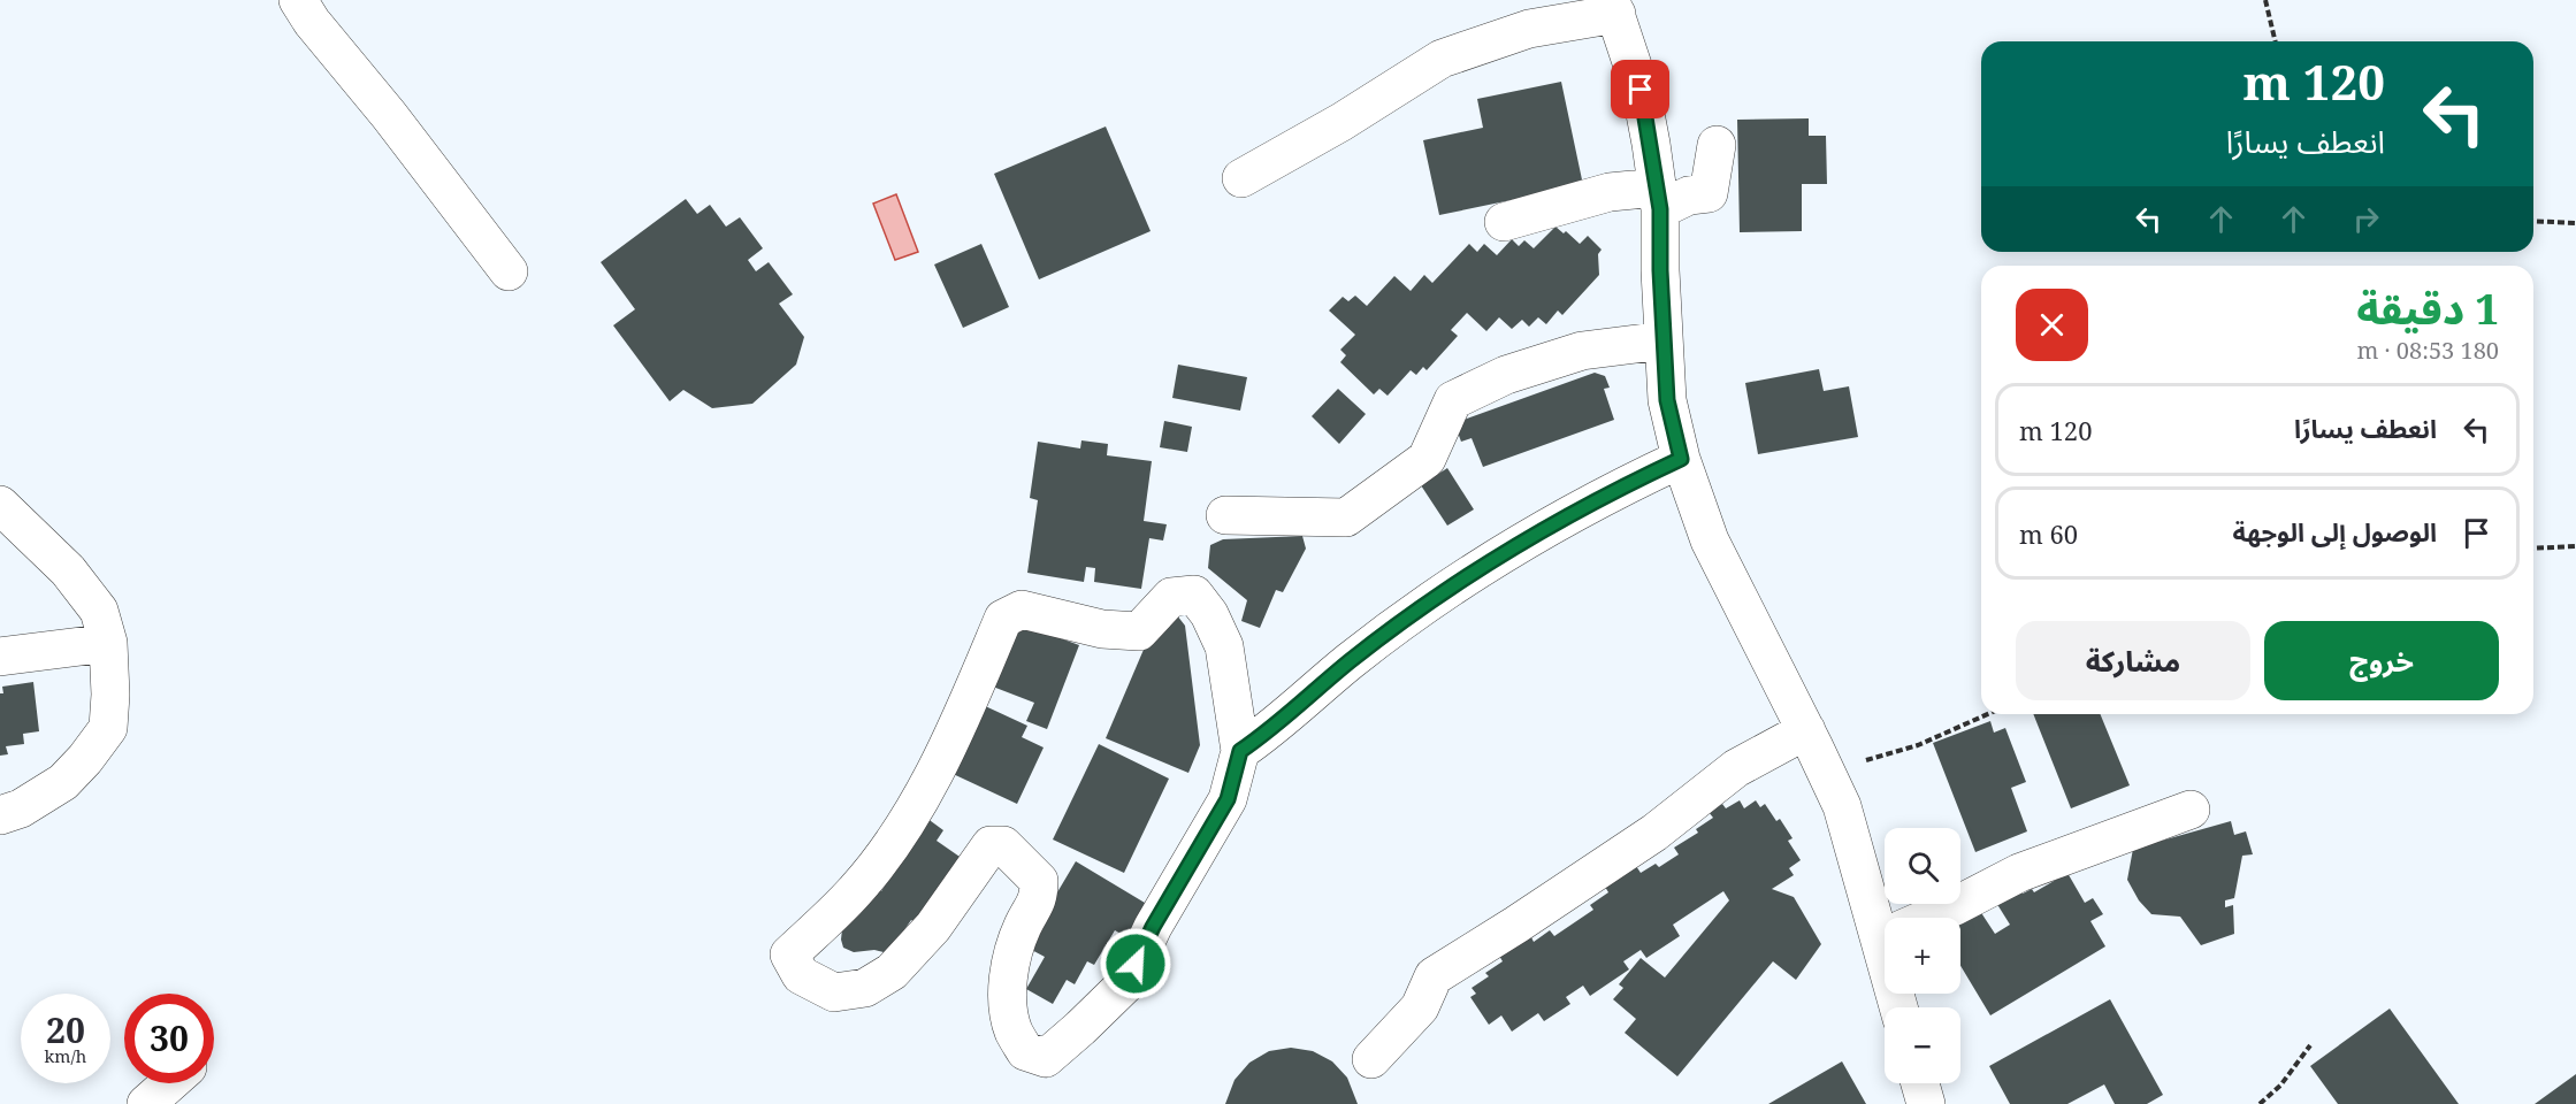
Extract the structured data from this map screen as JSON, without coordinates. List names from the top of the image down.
{
  "page": {
    "turn": ["120 m", "انعطف يسارًا"],
    "heading": ["1 دقيقة", "180 m · 08:53"],
    "list": [
      {
        "name": "انعطف يسارًا",
        "value": "120 m"
      },
      {
        "name": "الوصول إلى الوجهة",
        "value": "60 m"
      }
    ],
    "buttons": ["خروج", "مشاركة"],
    "map_buttons": ["+", "−"],
    "speed": "20 km/h",
    "limit": "30"
  }
}
